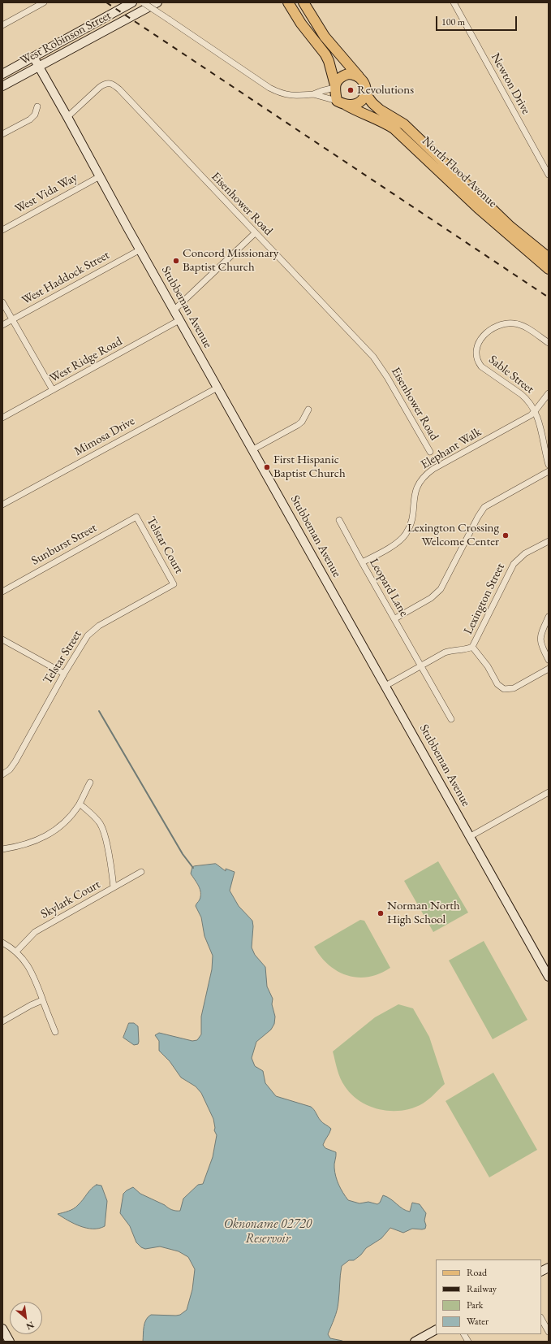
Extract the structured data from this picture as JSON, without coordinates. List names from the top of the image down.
{
  "streets": {
    "main road": ["North Flood Avenue"],
    "street": [
      "West Robinson Street",
      "Newton Drive",
      "West Vida Way",
      "Eisenhower Road",
      "West Haddock Street",
      "Stubbeman Avenue",
      "West Ridge Road",
      "Sable Street",
      "Mimosa Drive",
      "Elephant Walk",
      "Sunburst Street",
      "Telstar Court",
      "Leopard Lane",
      "Lexington Street",
      "Telstar Street",
      "Skylark Court"
    ]
  },
  "crossings": [
    ["West Robinson Street", "Stubbeman Avenue"],
    ["West Vida Way", "Stubbeman Avenue"],
    ["Eisenhower Road", "Stubbeman Avenue"],
    ["West Haddock Street", "Stubbeman Avenue"],
    ["Stubbeman Avenue", "West Ridge Road"],
    ["Stubbeman Avenue", "Mimosa Drive"],
    ["Stubbeman Avenue", "Lexington Street"],
    ["Sable Street", "Elephant Walk"],
    ["Elephant Walk", "Leopard Lane"],
    ["Sunburst Street", "Telstar Court"],
    ["Telstar Court", "Telstar Street"],
    ["Leopard Lane", "Lexington Street"]
  ],
  "water": ["Oknoname 02720 Reservoir"],
  "places": [
    "Revolutions",
    "Concord Missionary Baptist Church",
    "First Hispanic Baptist Church",
    "Lexington Crossing Welcome Center",
    "Norman North High School"
  ],
  "legend": [
    "Road",
    "Railway",
    "Park",
    "Water"
  ],
  "scale_bar": "100 m",
  "north": "bottom right"
}
